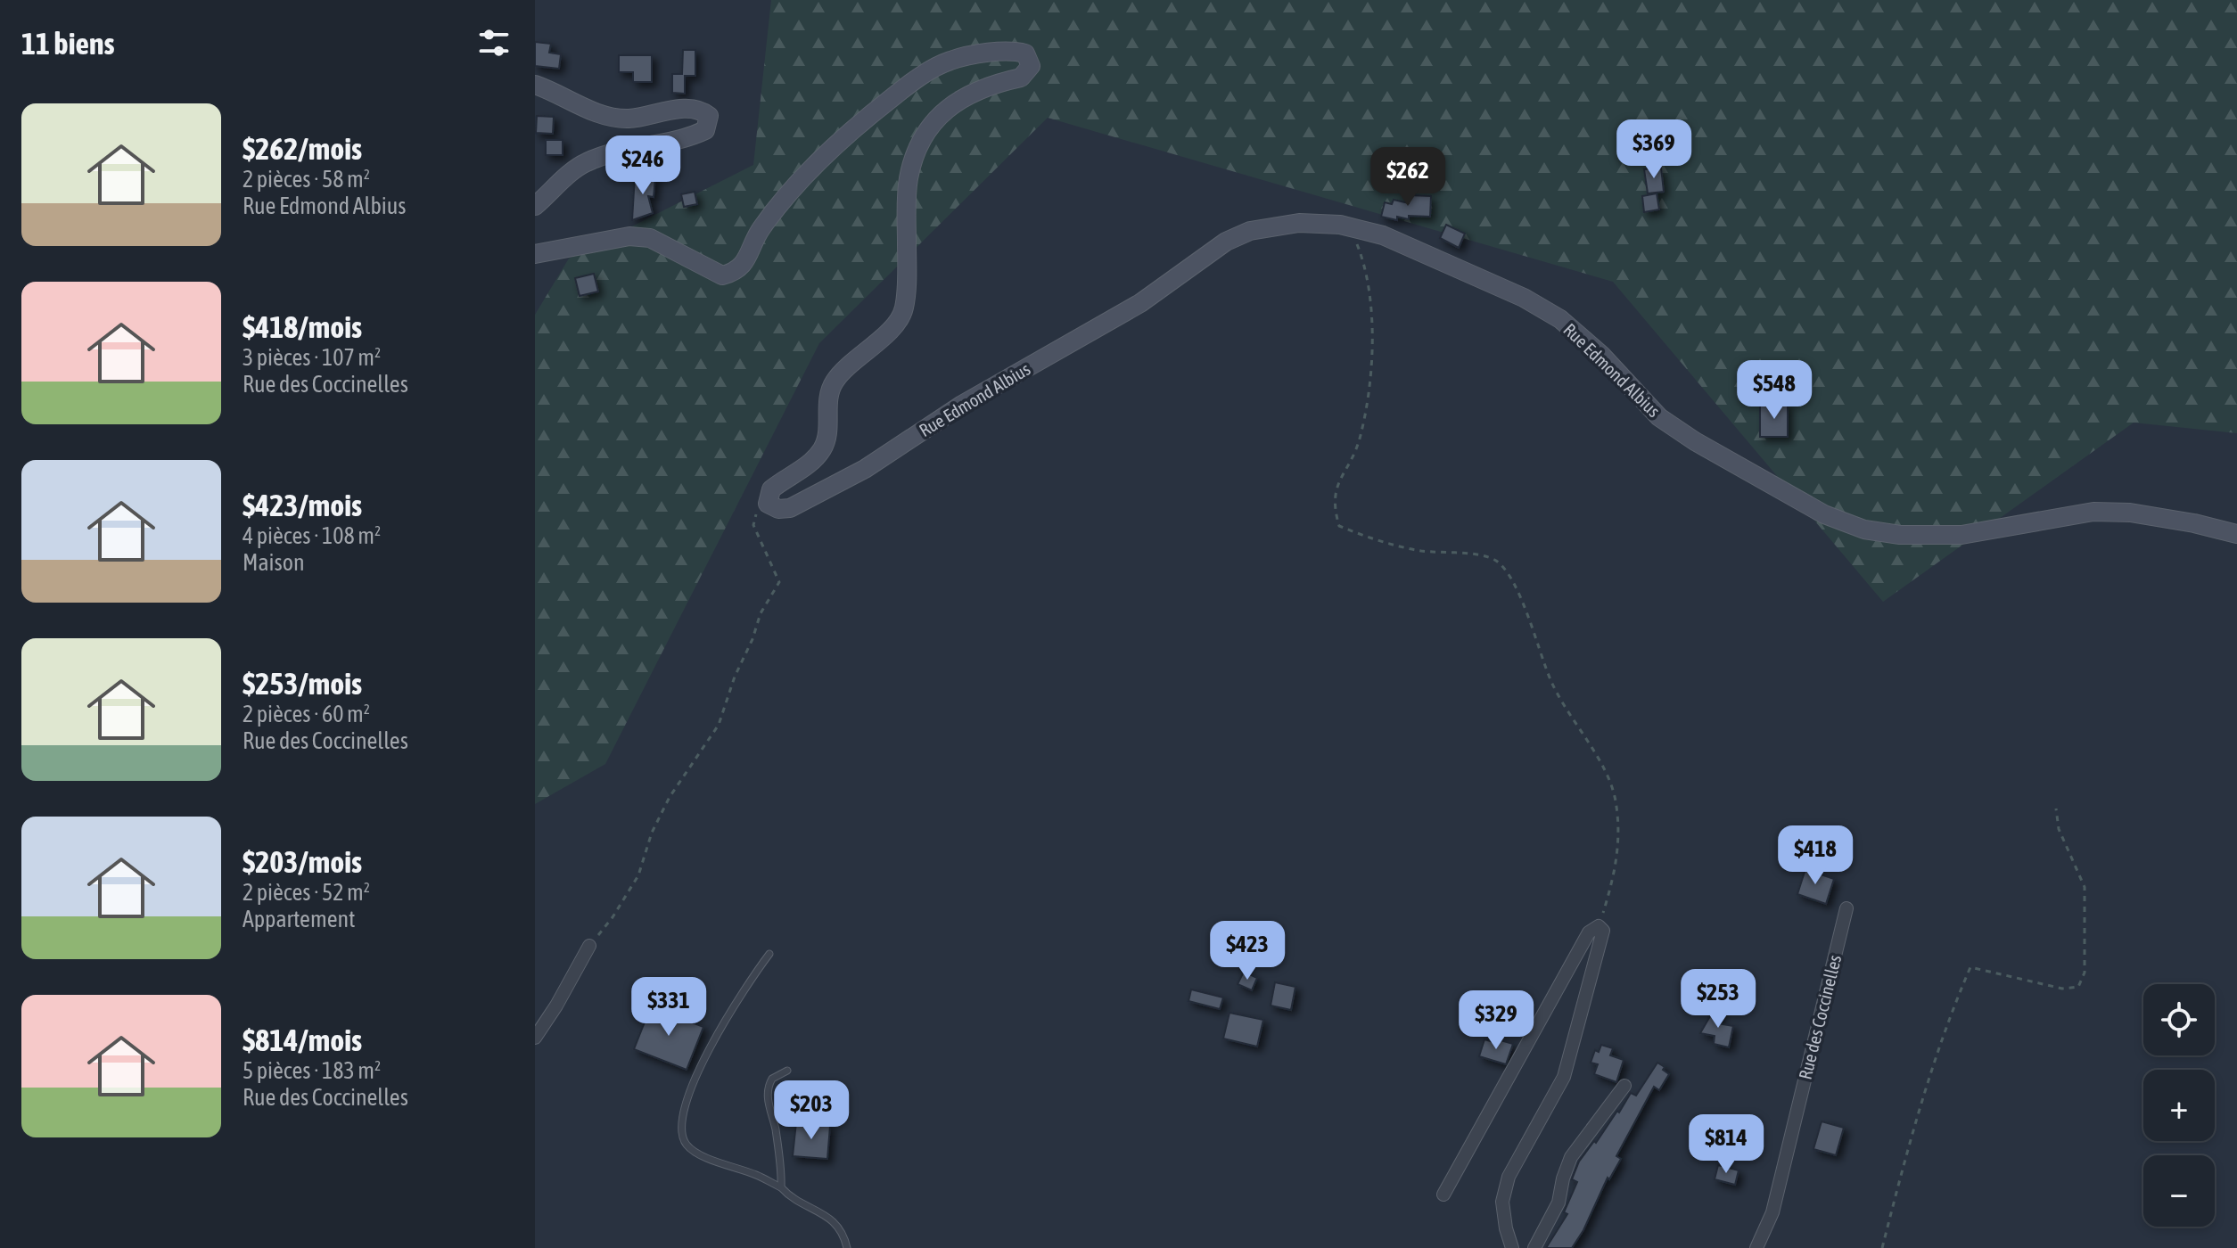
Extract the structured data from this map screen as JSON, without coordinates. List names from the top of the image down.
{
  "streets": {
    "main road": ["Rue Edmond Albius"],
    "street": ["Rue des Coccinelles"]
  },
  "page": {
    "heading": "11 biens",
    "list": [
      {
        "name": "$262/mois",
        "note": "2 pièces · 58 m² · Rue Edmond Albius"
      },
      {
        "name": "$418/mois",
        "note": "3 pièces · 107 m² · Rue des Coccinelles"
      },
      {
        "name": "$423/mois",
        "note": "4 pièces · 108 m² · Maison"
      },
      {
        "name": "$253/mois",
        "note": "2 pièces · 60 m² · Rue des Coccinelles"
      },
      {
        "name": "$203/mois",
        "note": "2 pièces · 52 m² · Appartement"
      },
      {
        "name": "$814/mois",
        "note": "5 pièces · 183 m² · Rue des Coccinelles"
      }
    ],
    "price": [
      "$369",
      "$246",
      "$262",
      "$548",
      "$418",
      "$423",
      "$253",
      "$331",
      "$329",
      "$203",
      "$814"
    ],
    "map_buttons": ["+", "−"]
  }
}
